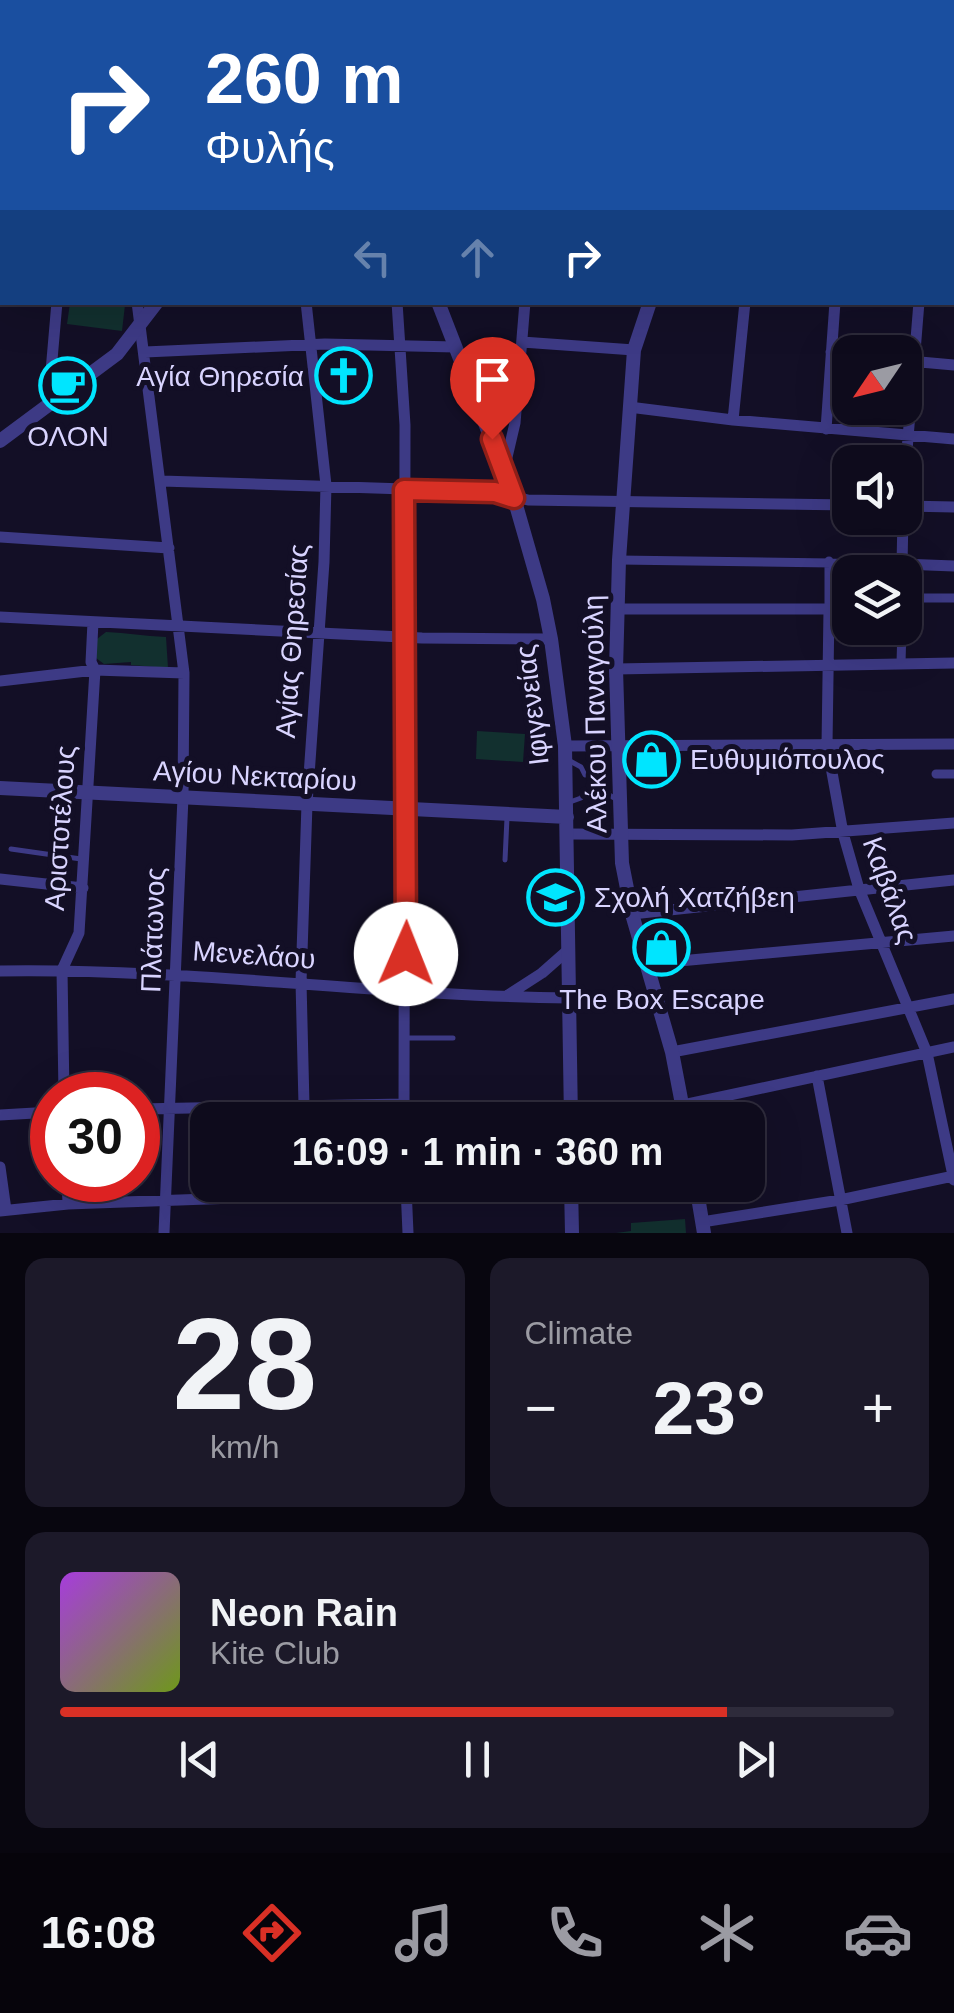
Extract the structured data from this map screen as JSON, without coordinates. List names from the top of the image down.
{
  "streets": {
    "street": [
      "Αγίας Θηρεσίας",
      "Ιφιγενείας",
      "Αλέκου Παναγούλη",
      "Αγίου Νεκταρίου",
      "Αριστοτέλους",
      "Καβάλας",
      "Πλάτωνος",
      "Μενελάου"
    ]
  },
  "crossings": [
    ["Αγίας Θηρεσίας", "Αγίου Νεκταρίου"],
    ["Αγίας Θηρεσίας", "Μενελάου"],
    ["Ιφιγενείας", "Αγίου Νεκταρίου"],
    ["Ιφιγενείας", "Μενελάου"],
    ["Αγίου Νεκταρίου", "Αριστοτέλους"],
    ["Αγίου Νεκταρίου", "Πλάτωνος"],
    ["Αριστοτέλους", "Μενελάου"],
    ["Πλάτωνος", "Μενελάου"]
  ],
  "places": {
    "church": ["Αγία Θηρεσία"],
    "cafe": ["ΟΛΟΝ"],
    "shop": ["Ευθυμιόπουλος", "The Box Escape"],
    "school or university": ["Σχολή Χατζήβεη"]
  },
  "north": "bottom left",
  "page": {
    "turn": ["260 m", "Φυλής"],
    "limit": "30",
    "trip": "16:09 · 1 min · 360 m",
    "tile": [
      ["28", "km/h"],
      "Climate"
    ],
    "heat": ["−", "23°", "+"],
    "song": ["Neon Rain", "Kite Club"],
    "tabs": "16:08"
  }
}
